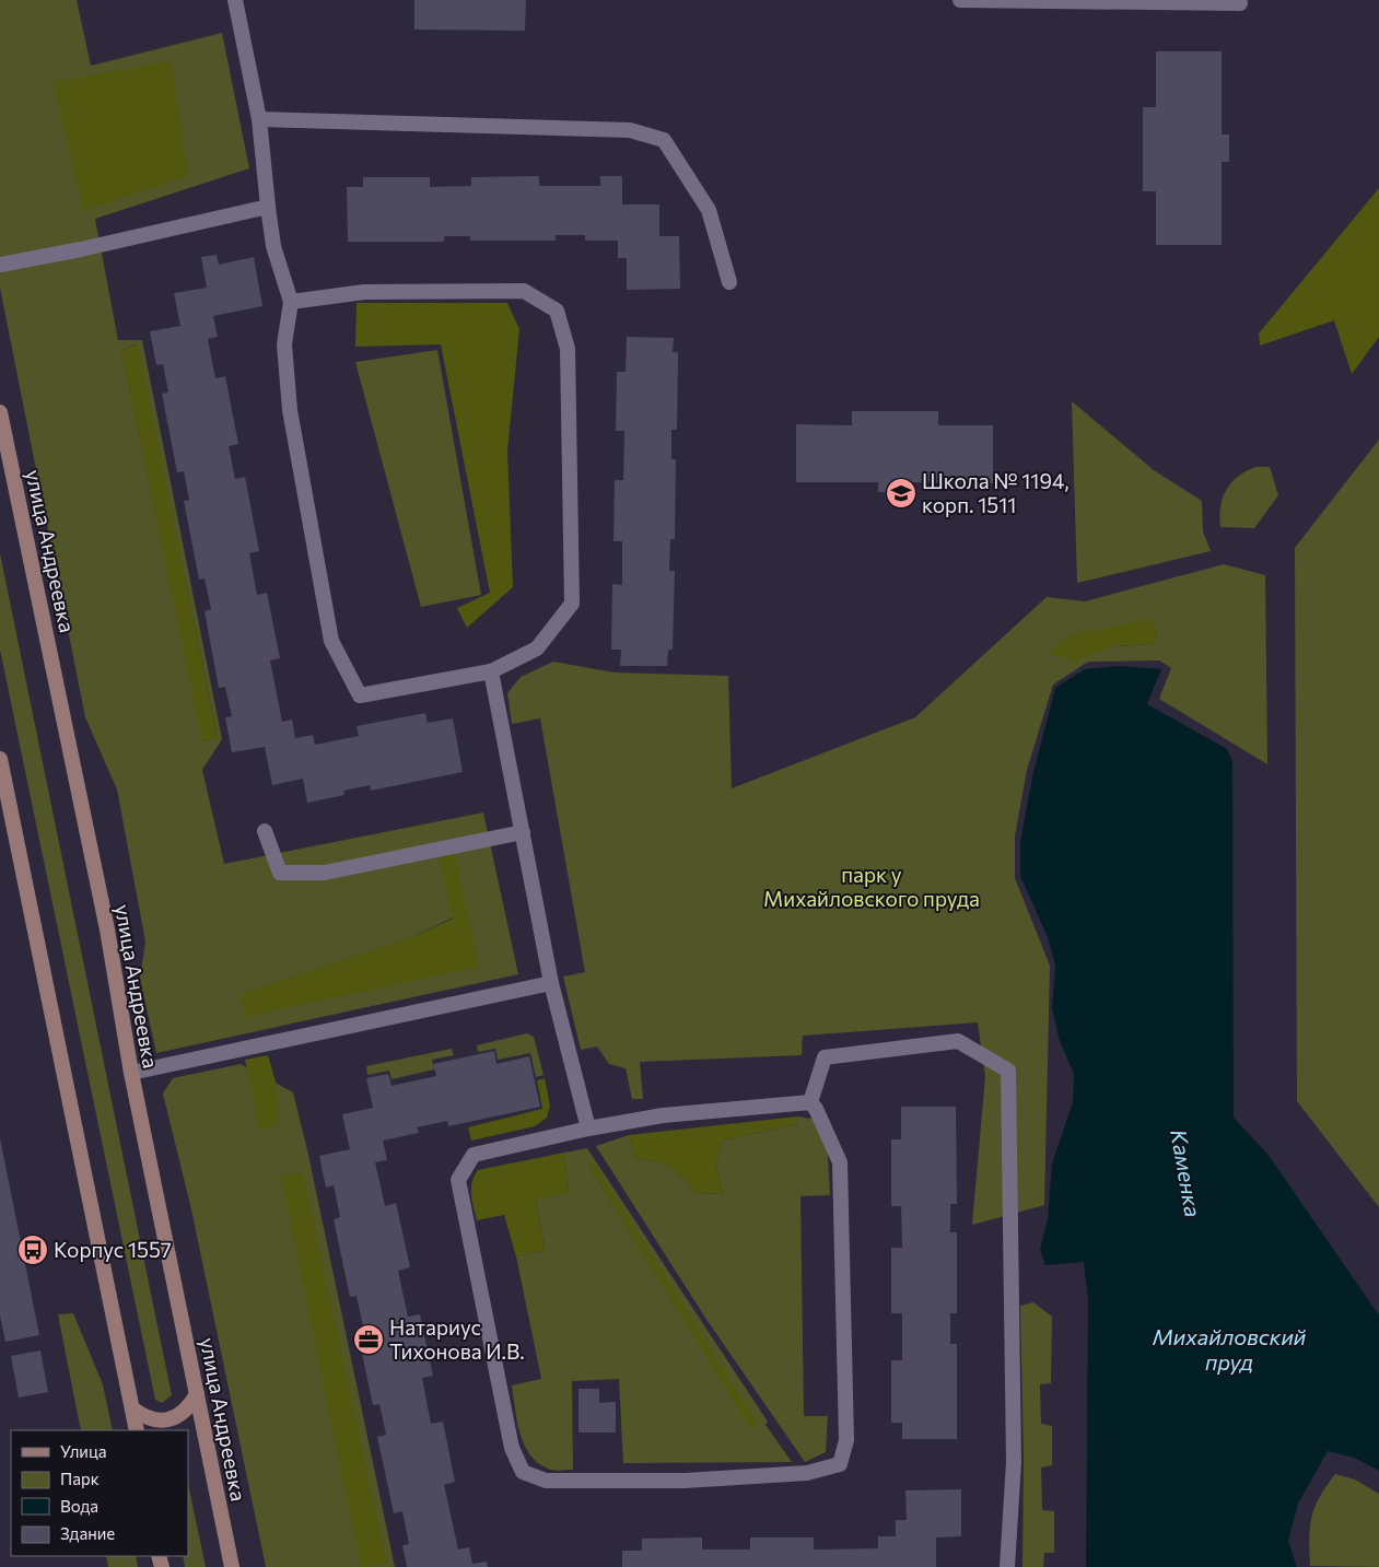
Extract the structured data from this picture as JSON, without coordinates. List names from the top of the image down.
{
  "streets": {
    "main road": ["улица Андреевка"]
  },
  "water": ["Каменка", "Михайловский пруд"],
  "parks": ["парк у Михайловского пруда"],
  "places": {
    "school or university": ["Школа № 1194, корп. 1511"],
    "bus stop": ["Корпус 1557"],
    "office": ["Натариус Тихонова И.В."]
  },
  "legend": [
    "Улица",
    "Парк",
    "Вода",
    "Здание"
  ]
}
